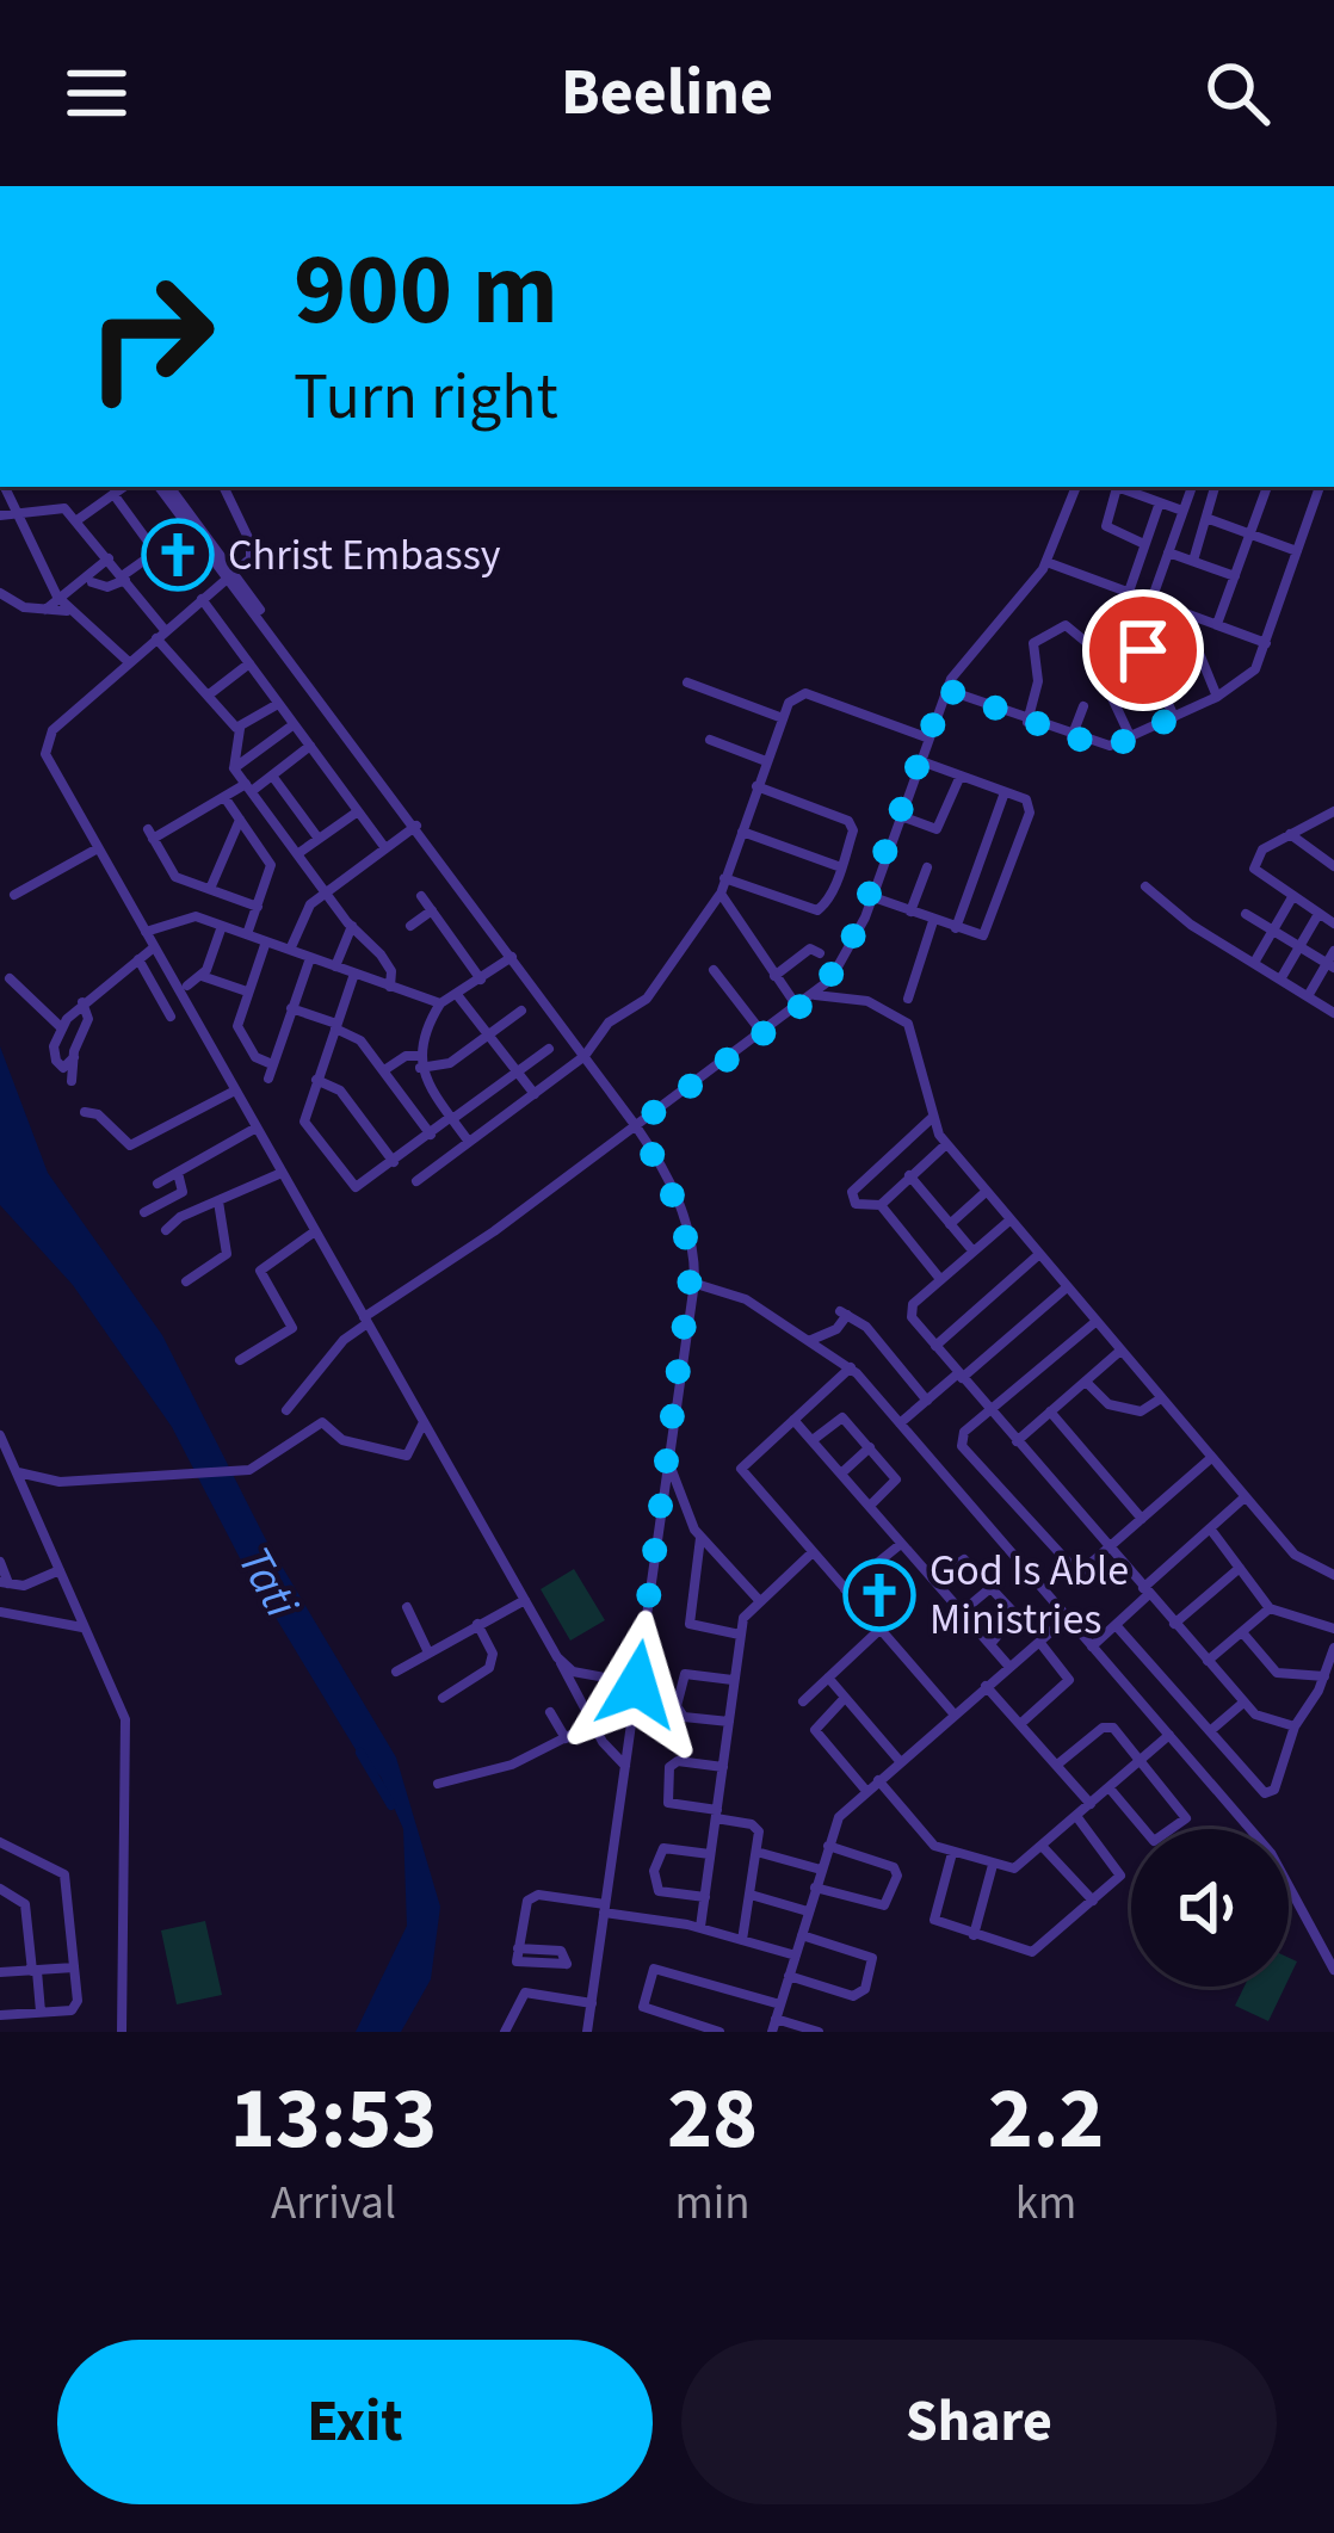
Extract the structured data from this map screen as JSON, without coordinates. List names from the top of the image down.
{
  "water": ["Tati"],
  "places": {
    "church": ["Christ Embassy", "God Is Able Ministries"]
  },
  "page": {
    "header": "Beeline",
    "turn": ["900 m", "Turn right"],
    "eta": [
      "13:53",
      "Arrival",
      "28",
      "min",
      "2.2",
      "km"
    ],
    "buttons": ["Exit", "Share"]
  }
}
